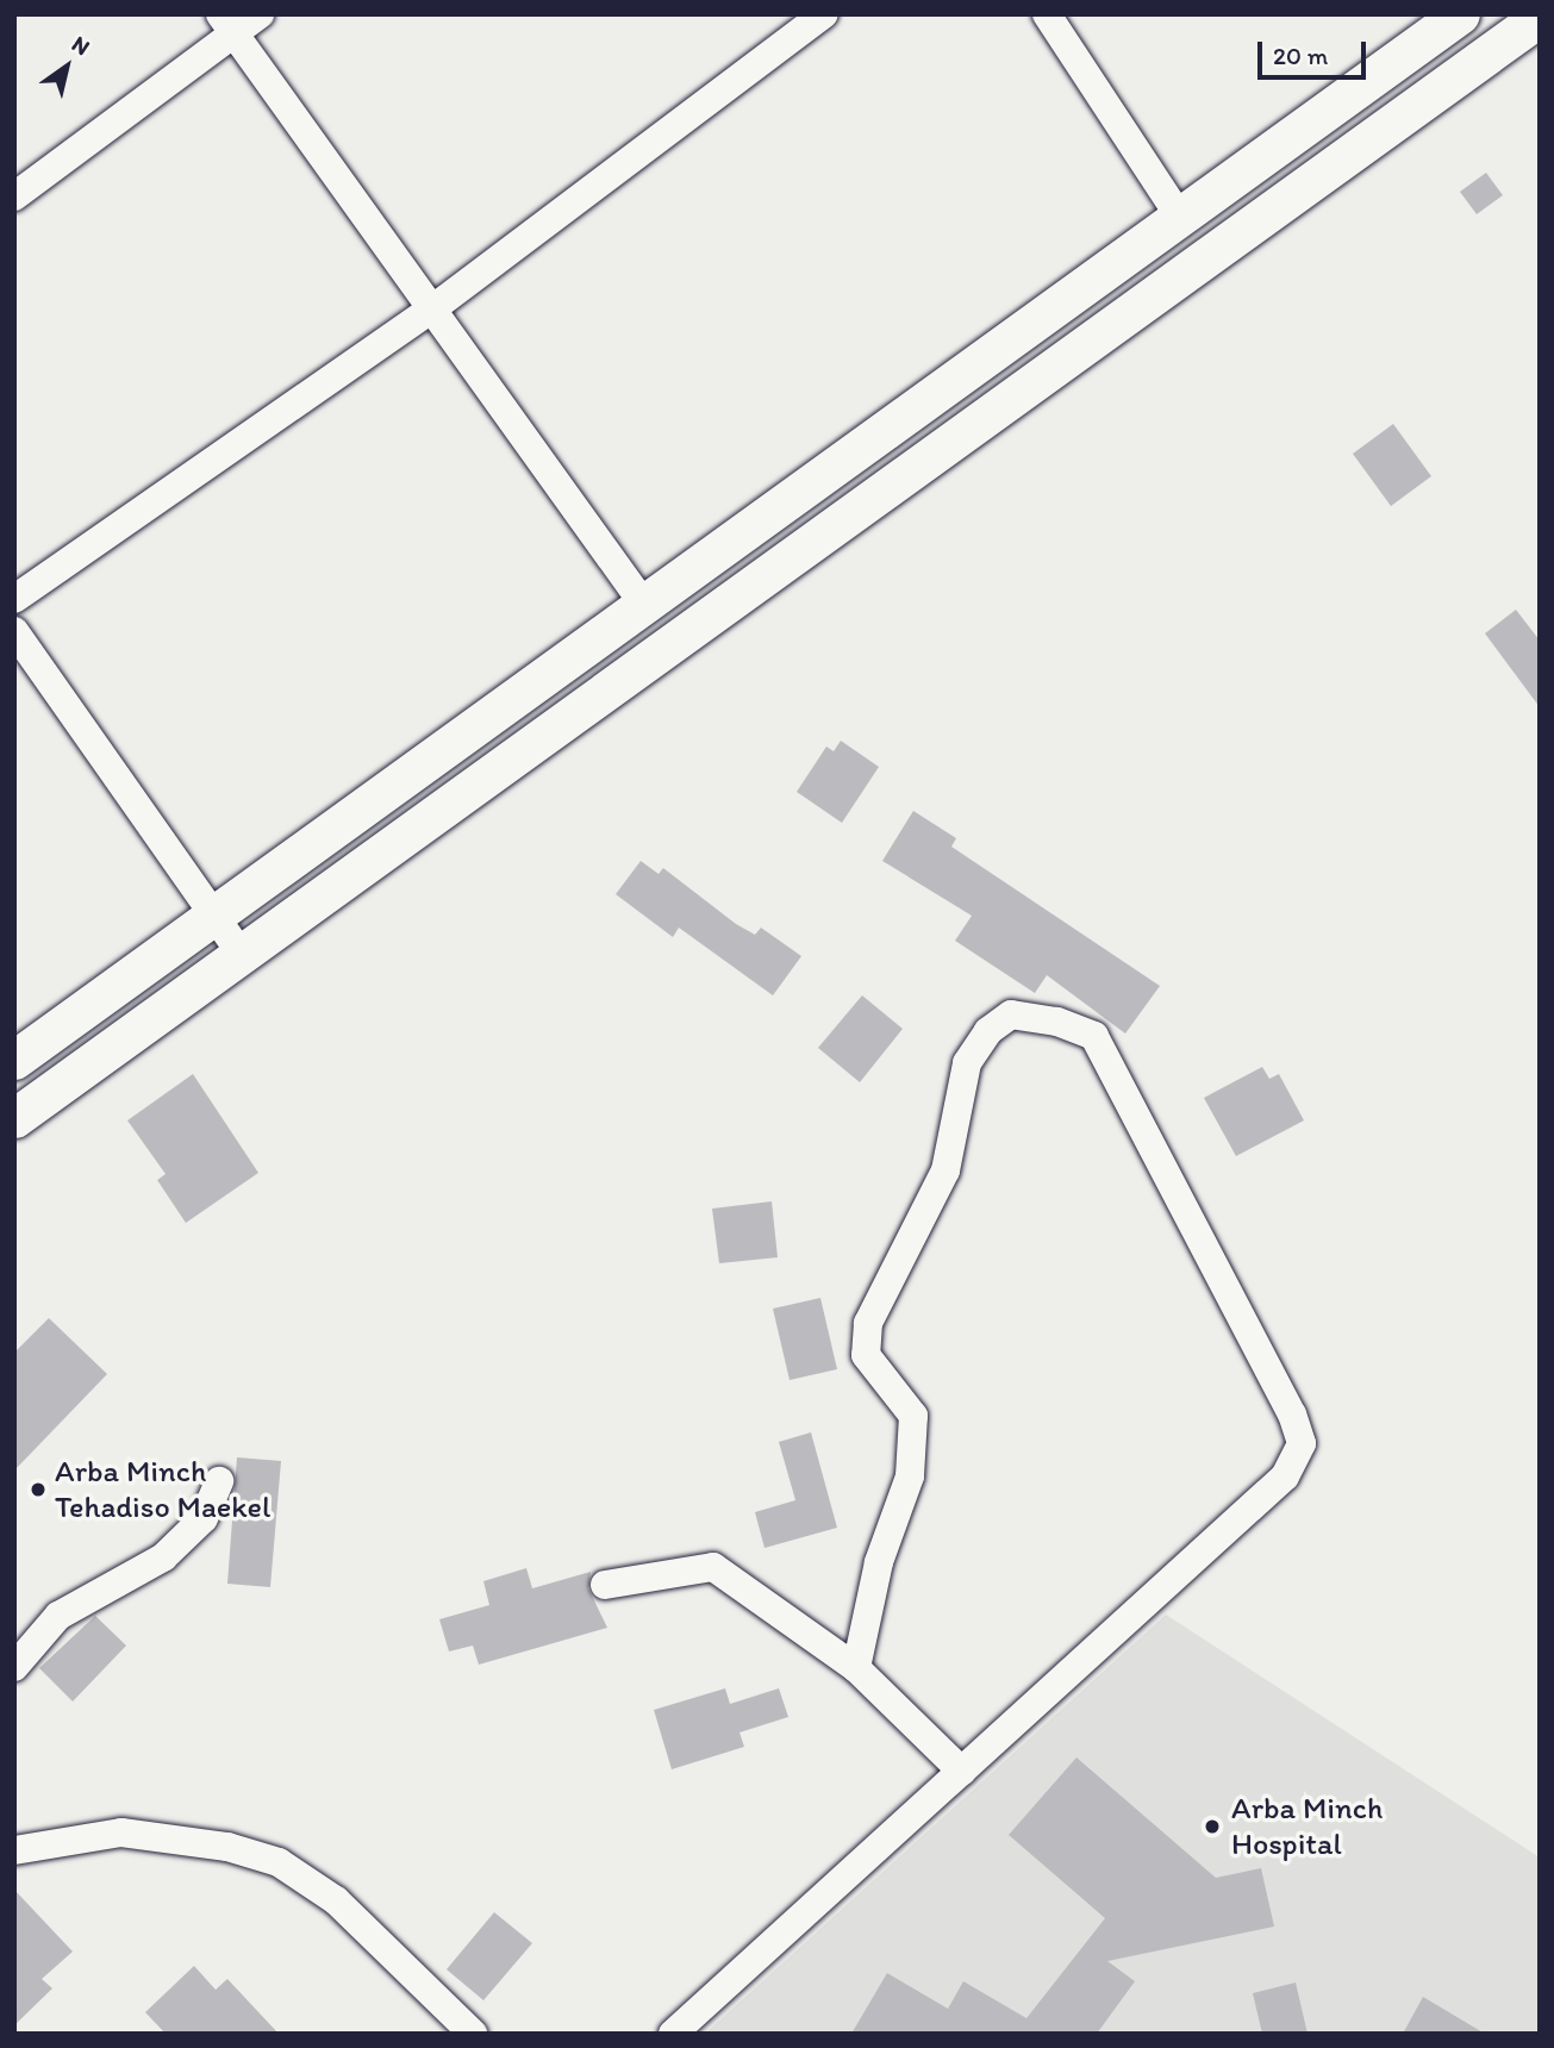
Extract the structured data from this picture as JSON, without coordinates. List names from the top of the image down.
{
  "places": ["Arba Minch Tehadiso Maekel", "Arba Minch Hospital"],
  "scale_bar": "20 m",
  "north": "top right"
}
